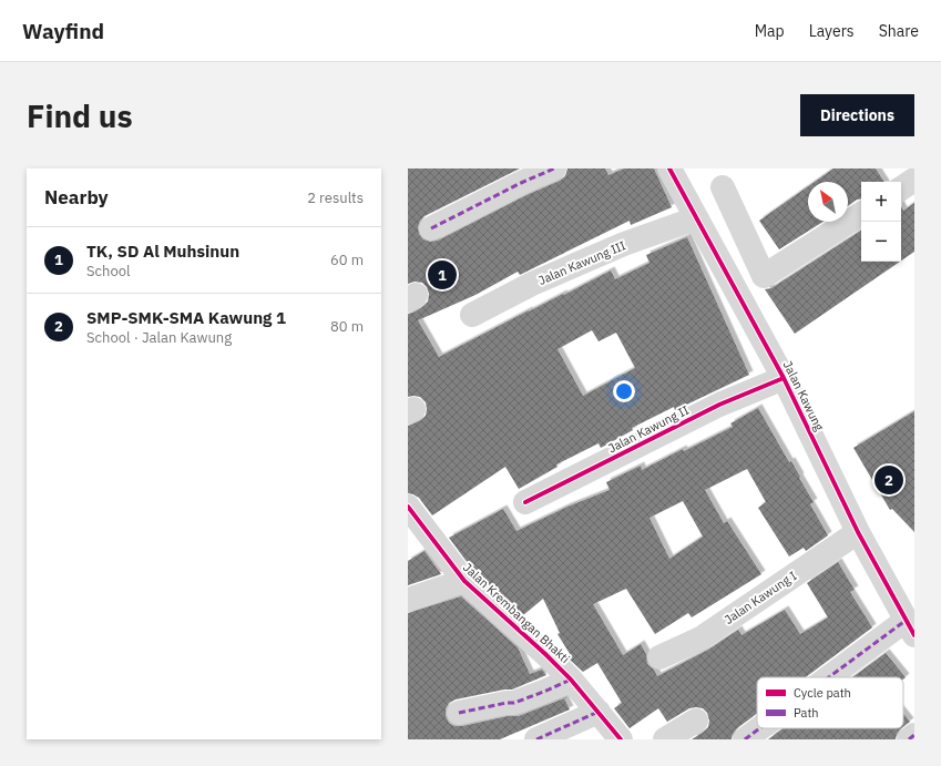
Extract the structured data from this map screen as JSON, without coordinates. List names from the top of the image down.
{
  "streets": {
    "street": [
      "Jalan Kawung III",
      "Jalan Kawung",
      "Jalan Kawung II",
      "Jalan Kawung I",
      "Jalan Krembangan Bhakti"
    ]
  },
  "crossings": [
    ["Jalan Kawung III", "Jalan Kawung"],
    ["Jalan Kawung", "Jalan Kawung II"],
    ["Jalan Kawung", "Jalan Kawung I"]
  ],
  "legend": ["Cycle path", "Path"],
  "north": "top left",
  "page": {
    "header": "Wayfind",
    "nav": ["Map", "Layers", "Share"],
    "buttons": "Directions",
    "title": "Find us",
    "heading": ["Nearby", "2 results"],
    "map_buttons": ["+", "−"],
    "list": [
      {
        "mark": "1",
        "name": "TK, SD Al Muhsinun",
        "note": "School",
        "value": "60 m"
      },
      {
        "mark": "2",
        "name": "SMP-SMK-SMA Kawung 1",
        "note": "School · Jalan Kawung",
        "value": "80 m"
      }
    ],
    "pins": ["1", "2"]
  }
}
